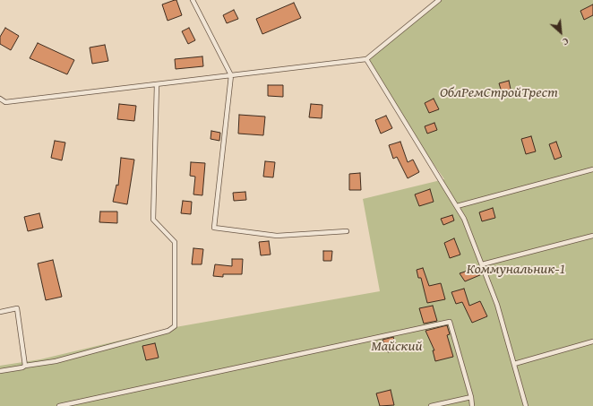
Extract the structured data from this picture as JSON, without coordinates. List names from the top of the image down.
{
  "parks": ["ОблРемСтройТрест", "Коммунальник-1", "Майский"],
  "north": "bottom right"
}
